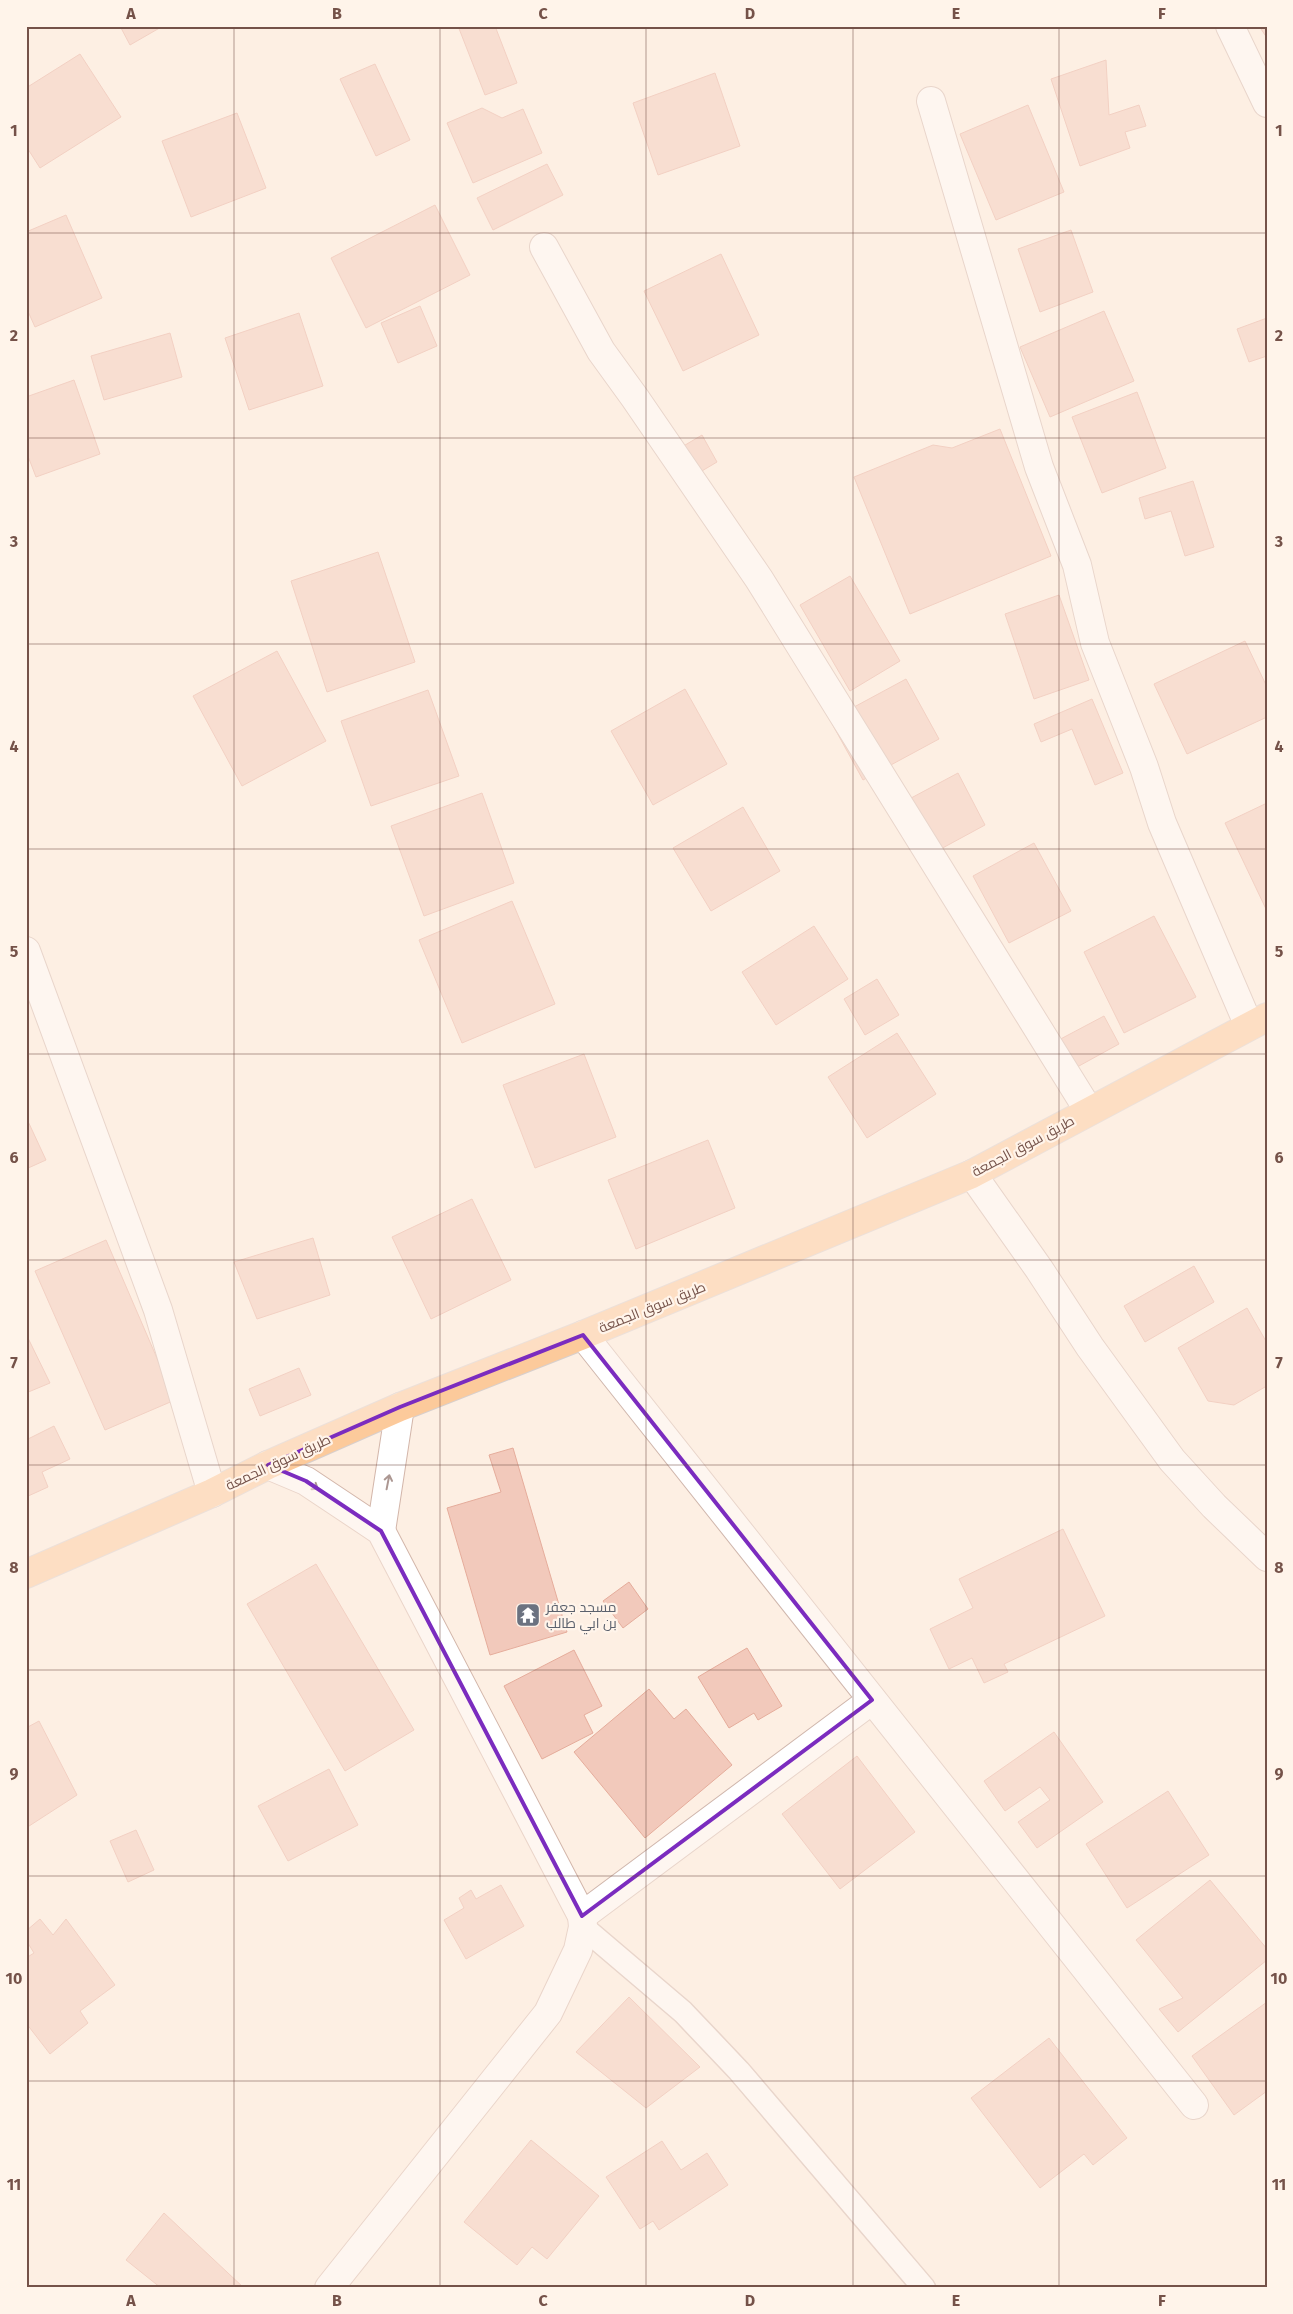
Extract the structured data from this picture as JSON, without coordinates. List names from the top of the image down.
{
  "streets": {
    "main road": ["طريق سوق الجمعة"]
  },
  "places": {
    "temple": ["مسجد جعفر بن ابي طالب"]
  },
  "grid": {
    "columns": [
      "A",
      "B",
      "C",
      "D",
      "E",
      "F"
    ],
    "rows": [
      "1",
      "2",
      "3",
      "4",
      "5",
      "6",
      "7",
      "8",
      "9",
      "10",
      "11"
    ]
  }
}
